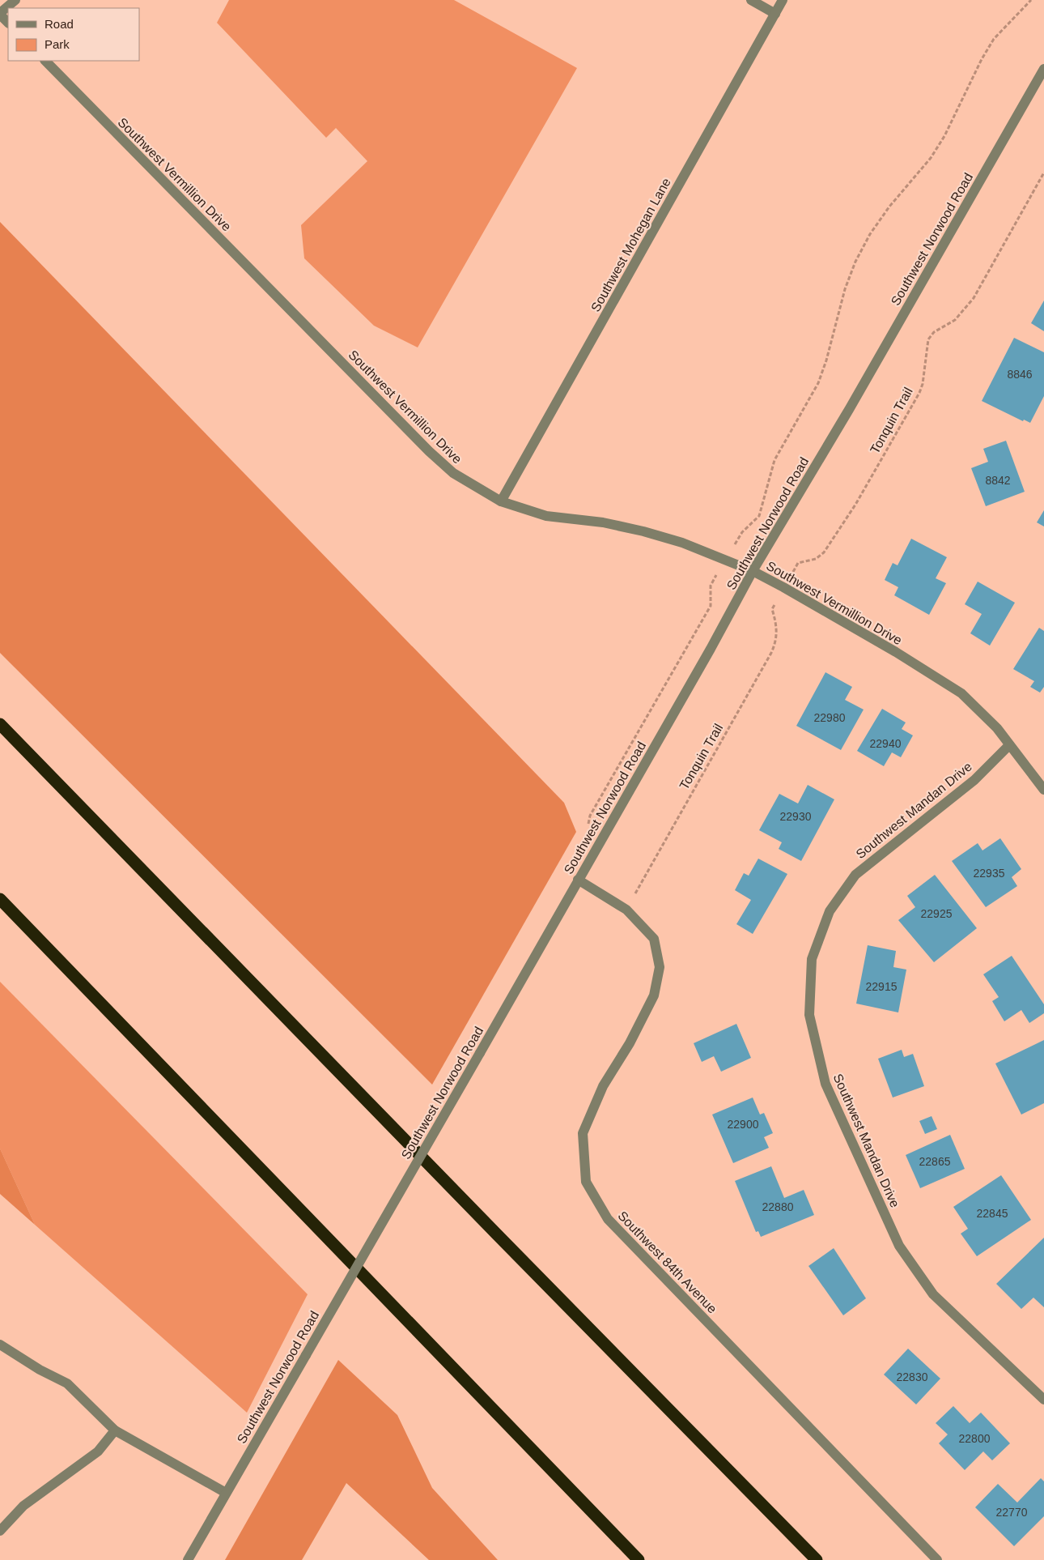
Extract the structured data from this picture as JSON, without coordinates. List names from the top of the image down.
{
  "streets": {
    "street": [
      "Southwest Vermillion Drive",
      "Southwest Norwood Road",
      "Southwest Mohegan Lane",
      "Southwest Mandan Drive",
      "Southwest 84th Avenue"
    ],
    "path": ["Tonquin Trail"]
  },
  "crossings": [
    ["Southwest Vermillion Drive", "Southwest Norwood Road"],
    ["Southwest Vermillion Drive", "Southwest Mohegan Lane"],
    ["Southwest Vermillion Drive", "Southwest Mandan Drive"],
    ["Southwest Norwood Road", "Southwest 84th Avenue"],
    ["Tonquin Trail", "Southwest 84th Avenue"]
  ],
  "house_numbers": [
    "8846",
    "8842",
    "22980",
    "22940",
    "22930",
    "22935",
    "22925",
    "22915",
    "22900",
    "22865",
    "22880",
    "22845",
    "22830",
    "22800",
    "22770"
  ],
  "legend": ["Road", "Park"]
}
